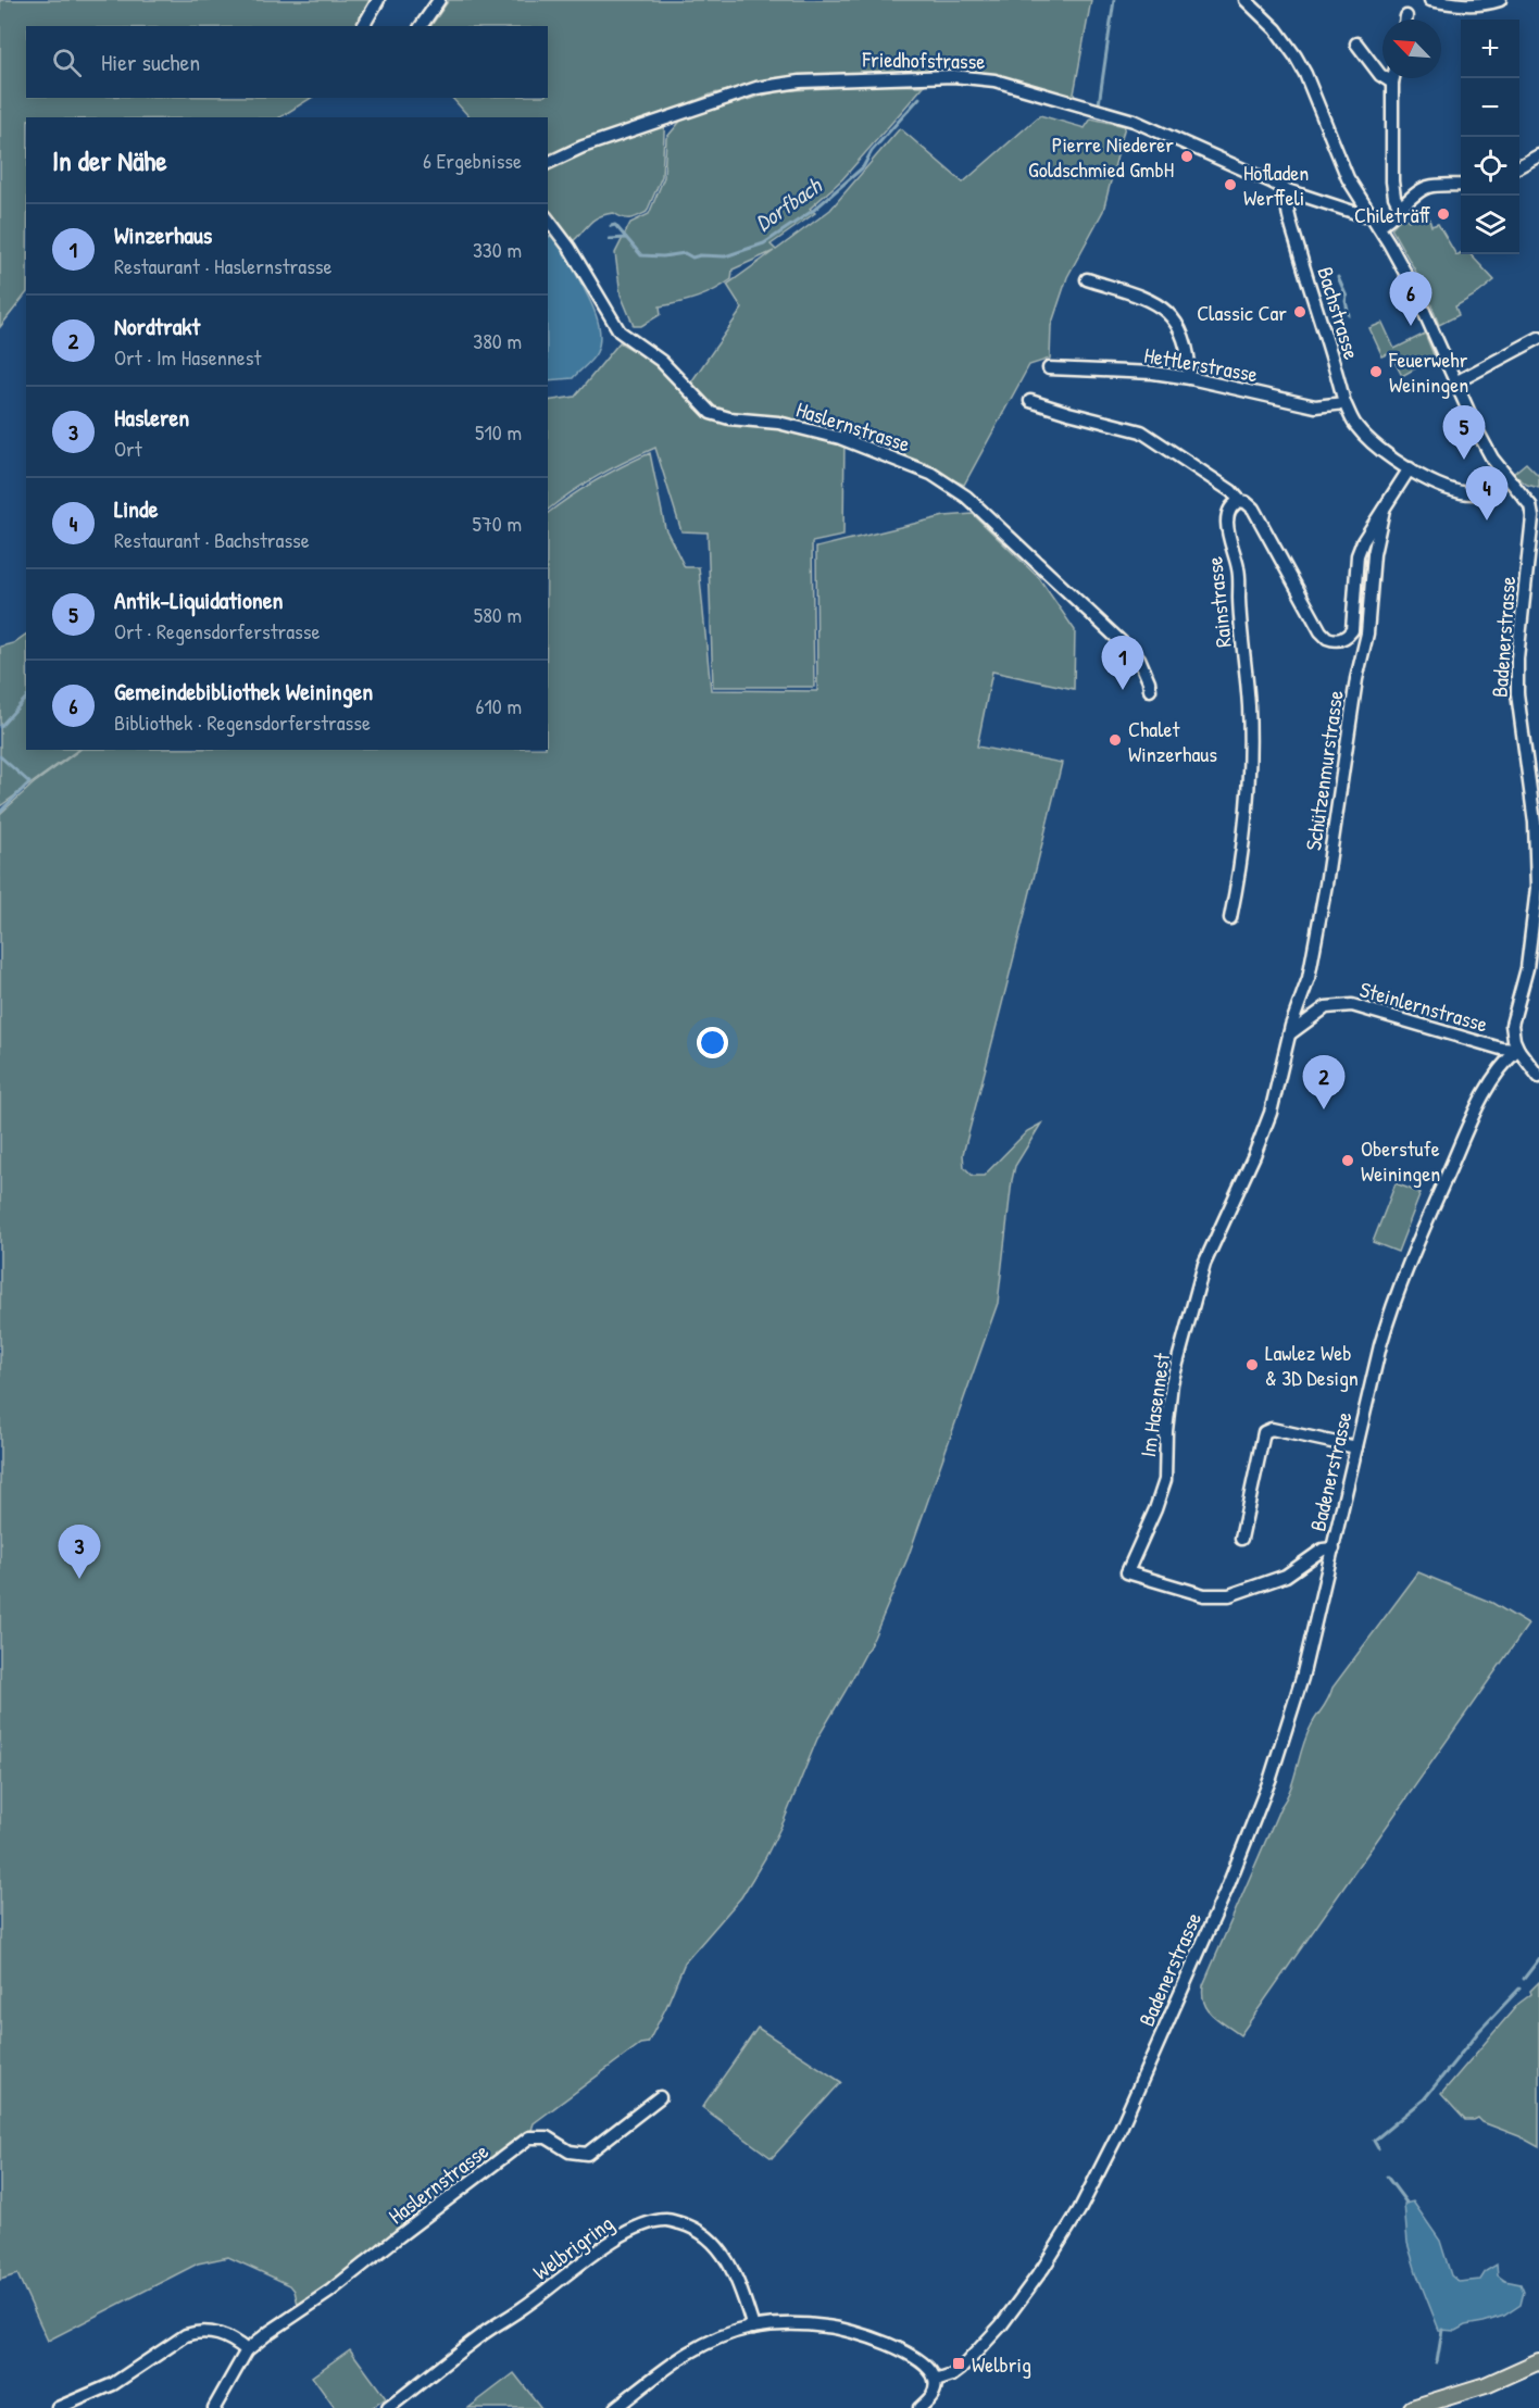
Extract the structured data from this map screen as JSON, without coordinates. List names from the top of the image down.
{
  "streets": {
    "street": [
      "Friedhofstrasse",
      "Bachstrasse",
      "Hettlerstrasse",
      "Haslernstrasse",
      "Rainstrasse",
      "Badenerstrasse",
      "Schützenmurstrasse",
      "Steinlernstrasse",
      "Im Hasennest",
      "Welbrigring"
    ]
  },
  "crossings": [
    ["Friedhofstrasse", "Bachstrasse"],
    ["Bachstrasse", "Hettlerstrasse"],
    ["Badenerstrasse", "Steinlernstrasse"],
    ["Badenerstrasse", "Im Hasennest"],
    ["Schützenmurstrasse", "Steinlernstrasse"],
    ["Schützenmurstrasse", "Im Hasennest"],
    ["Steinlernstrasse", "Im Hasennest"]
  ],
  "water": ["Dorfbach"],
  "places": {
    "other": [
      "Pierre Niederer Goldschmied GmbH",
      "Hofladen Werffeli",
      "Chileträff",
      "Classic Car",
      "Feuerwehr Weiningen",
      "Chalet Winzerhaus",
      "Oberstufe Weiningen",
      "Lawlez Web & 3D Design"
    ],
    "transit": ["Welbrig"]
  },
  "north": "top left",
  "page": {
    "map_buttons": ["+", "−"],
    "search": "Hier suchen",
    "heading": ["In der Nähe", "6 Ergebnisse"],
    "list": [
      {
        "mark": "1",
        "name": "Winzerhaus",
        "note": "Restaurant · Haslernstrasse",
        "value": "330 m"
      },
      {
        "mark": "2",
        "name": "Nordtrakt",
        "note": "Ort · Im Hasennest",
        "value": "380 m"
      },
      {
        "mark": "3",
        "name": "Hasleren",
        "note": "Ort",
        "value": "510 m"
      },
      {
        "mark": "4",
        "name": "Linde",
        "note": "Restaurant · Bachstrasse",
        "value": "570 m"
      },
      {
        "mark": "5",
        "name": "Antik-Liquidationen",
        "note": "Ort · Regensdorferstrasse",
        "value": "580 m"
      },
      {
        "mark": "6",
        "name": "Gemeindebibliothek Weiningen",
        "note": "Bibliothek · Regensdorferstrasse",
        "value": "610 m"
      }
    ],
    "pins": [
      "6",
      "5",
      "4",
      "1",
      "2",
      "3"
    ]
  }
}
